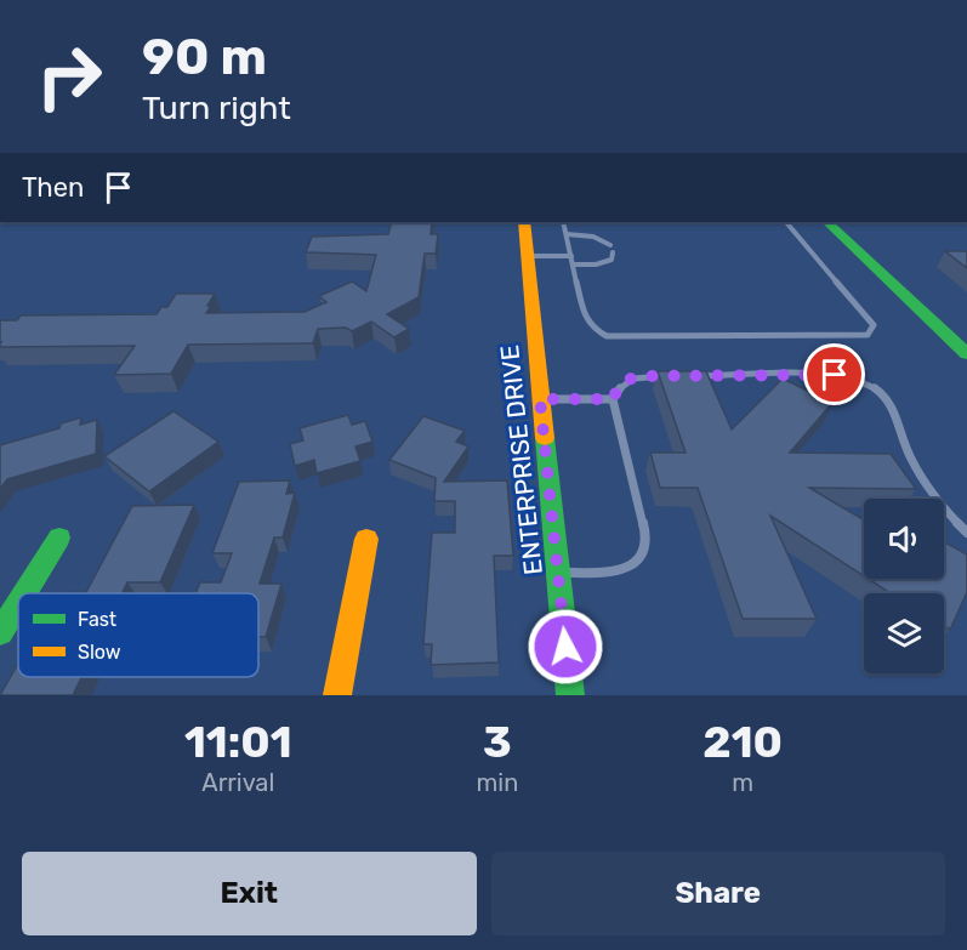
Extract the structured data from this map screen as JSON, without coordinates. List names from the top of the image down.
{
  "streets": {
    "street": ["ENTERPRISE DRIVE"]
  },
  "legend": ["Fast", "Slow"],
  "page": {
    "turn": ["90 m", "Turn right"],
    "then": "Then",
    "eta": [
      "11:01",
      "Arrival",
      "3",
      "min",
      "210",
      "m"
    ],
    "buttons": ["Exit", "Share"]
  }
}
